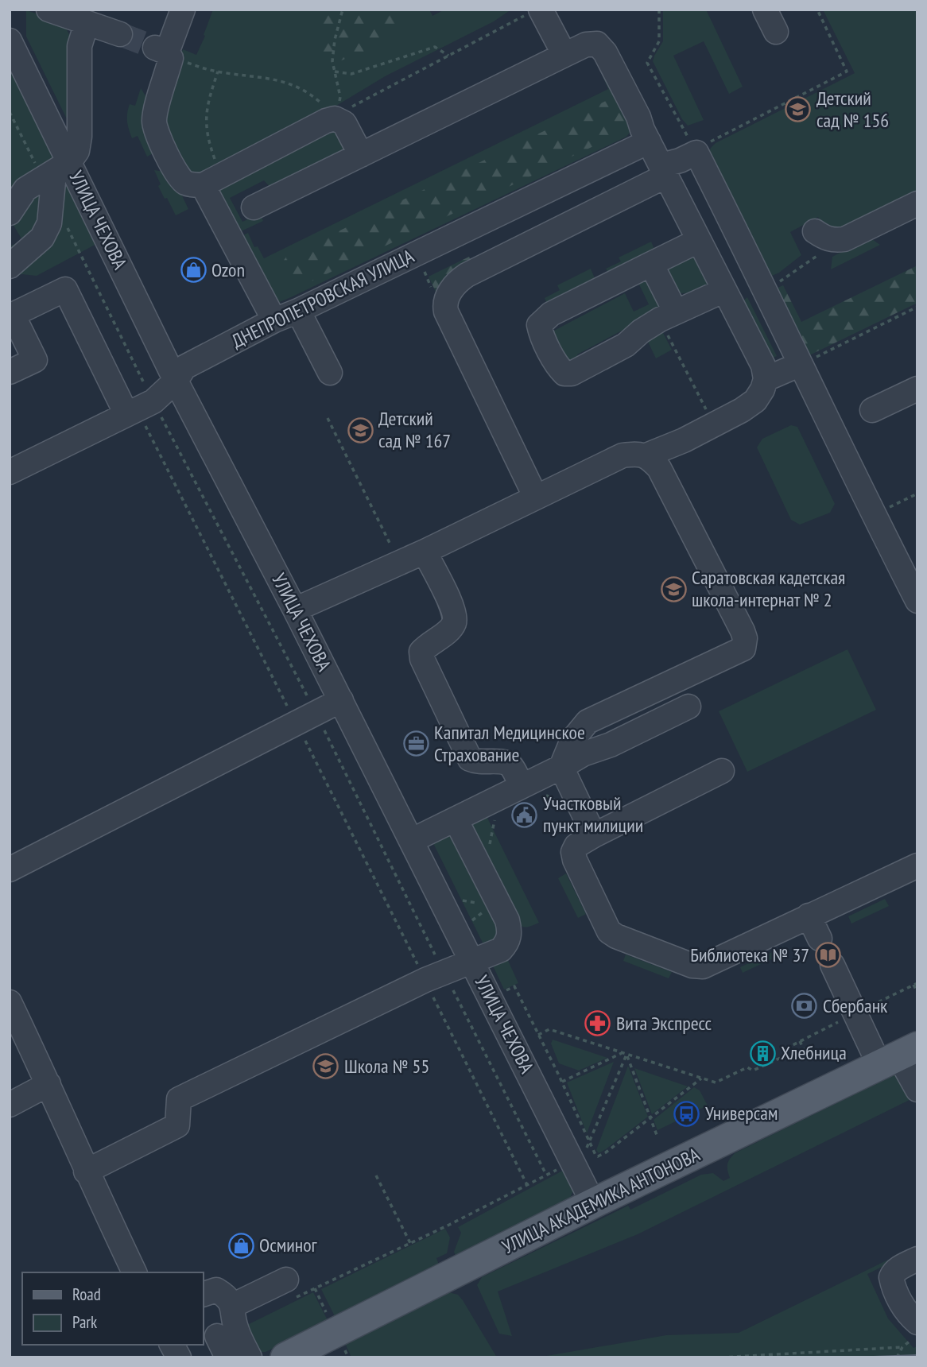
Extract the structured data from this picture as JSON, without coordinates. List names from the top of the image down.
{
  "streets": {
    "main road": ["УЛИЦА АКАДЕМИКА АНТОНОВА"],
    "street": ["УЛИЦА ЧЕХОВА", "ДНЕПРОПЕТРОВСКАЯ УЛИЦА"]
  },
  "crossings": [
    ["УЛИЦА ЧЕХОВА", "ДНЕПРОПЕТРОВСКАЯ УЛИЦА"],
    ["УЛИЦА ЧЕХОВА", "УЛИЦА АКАДЕМИКА АНТОНОВА"]
  ],
  "places": {
    "school or university": [
      "Детский сад № 156",
      "Детский сад № 167",
      "Саратовская кадетская школа-интернат № 2",
      "Школа № 55"
    ],
    "shop": ["Ozon", "Осминог"],
    "office": ["Капитал Медицинское Страхование"],
    "public building": ["Участковый пункт милиции"],
    "library": ["Библиотека № 37"],
    "bank": ["Сбербанк"],
    "pharmacy": ["Вита Экспресс"],
    "building": ["Хлебница"],
    "bus stop": ["Универсам"]
  },
  "legend": ["Road", "Park"]
}
